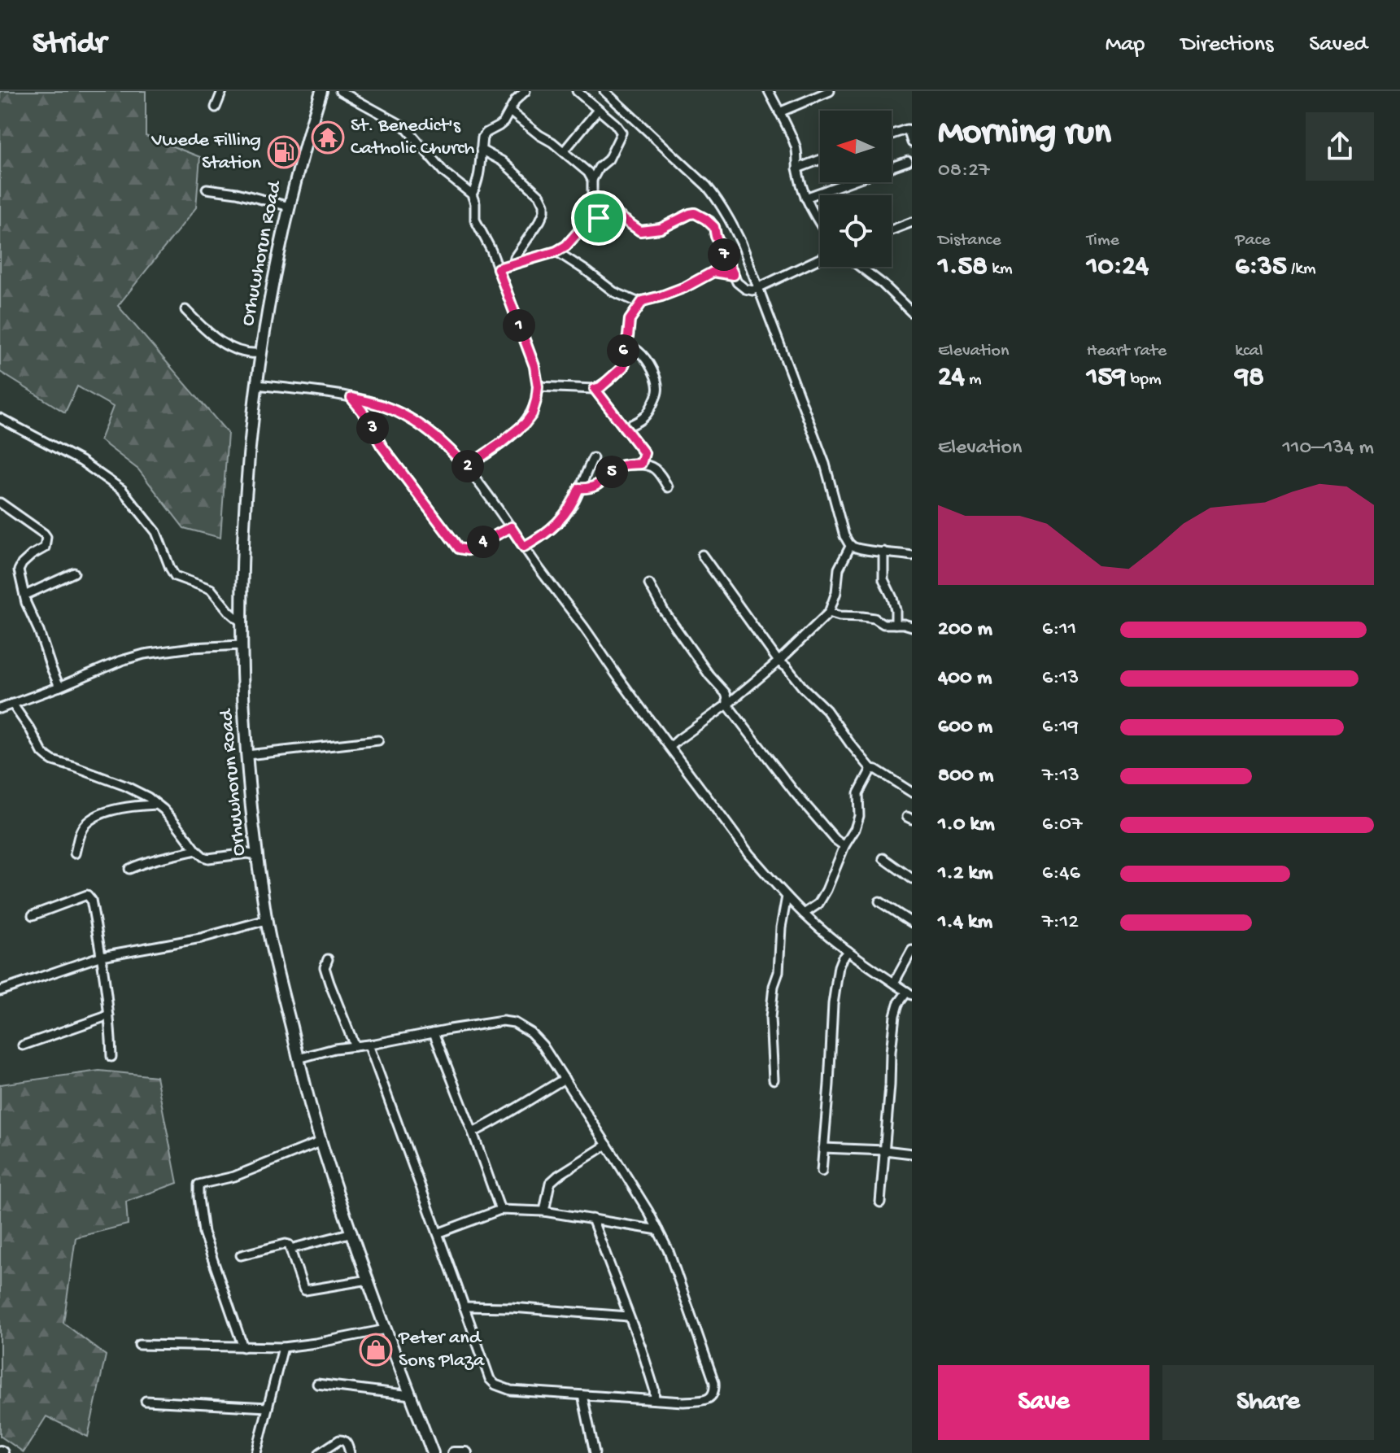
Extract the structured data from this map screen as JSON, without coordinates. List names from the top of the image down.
{
  "streets": {
    "street": ["Orhuwhorun Road"]
  },
  "places": {
    "temple": ["St. Benedict's Catholic Church"],
    "fuel station": ["Vwede Filling Station"],
    "shop": ["Peter and Sons Plaza"]
  },
  "north": "left",
  "page": {
    "header": "Stridr",
    "nav": ["Map", "Directions", "Saved"],
    "heading": ["Morning run", "08:27"],
    "stats": [
      ["Distance", "1.58 km"],
      ["Time", "10:24"],
      ["Pace", "6:35 /km"],
      ["Elevation", "24 m"],
      ["Heart rate", "159 bpm"],
      ["kcal", "98"]
    ],
    "pins": [
      "7",
      "1",
      "6",
      "3",
      "2",
      "5",
      "4"
    ],
    "chart": ["Elevation", "110–134 m"],
    "list": [
      {
        "name": "200 m",
        "note": "6:11"
      },
      {
        "name": "400 m",
        "note": "6:13"
      },
      {
        "name": "600 m",
        "note": "6:19"
      },
      {
        "name": "800 m",
        "note": "7:13"
      },
      {
        "name": "1.0 km",
        "note": "6:07"
      },
      {
        "name": "1.2 km",
        "note": "6:46"
      },
      {
        "name": "1.4 km",
        "note": "7:12"
      }
    ],
    "buttons": ["Save", "Share"]
  }
}
